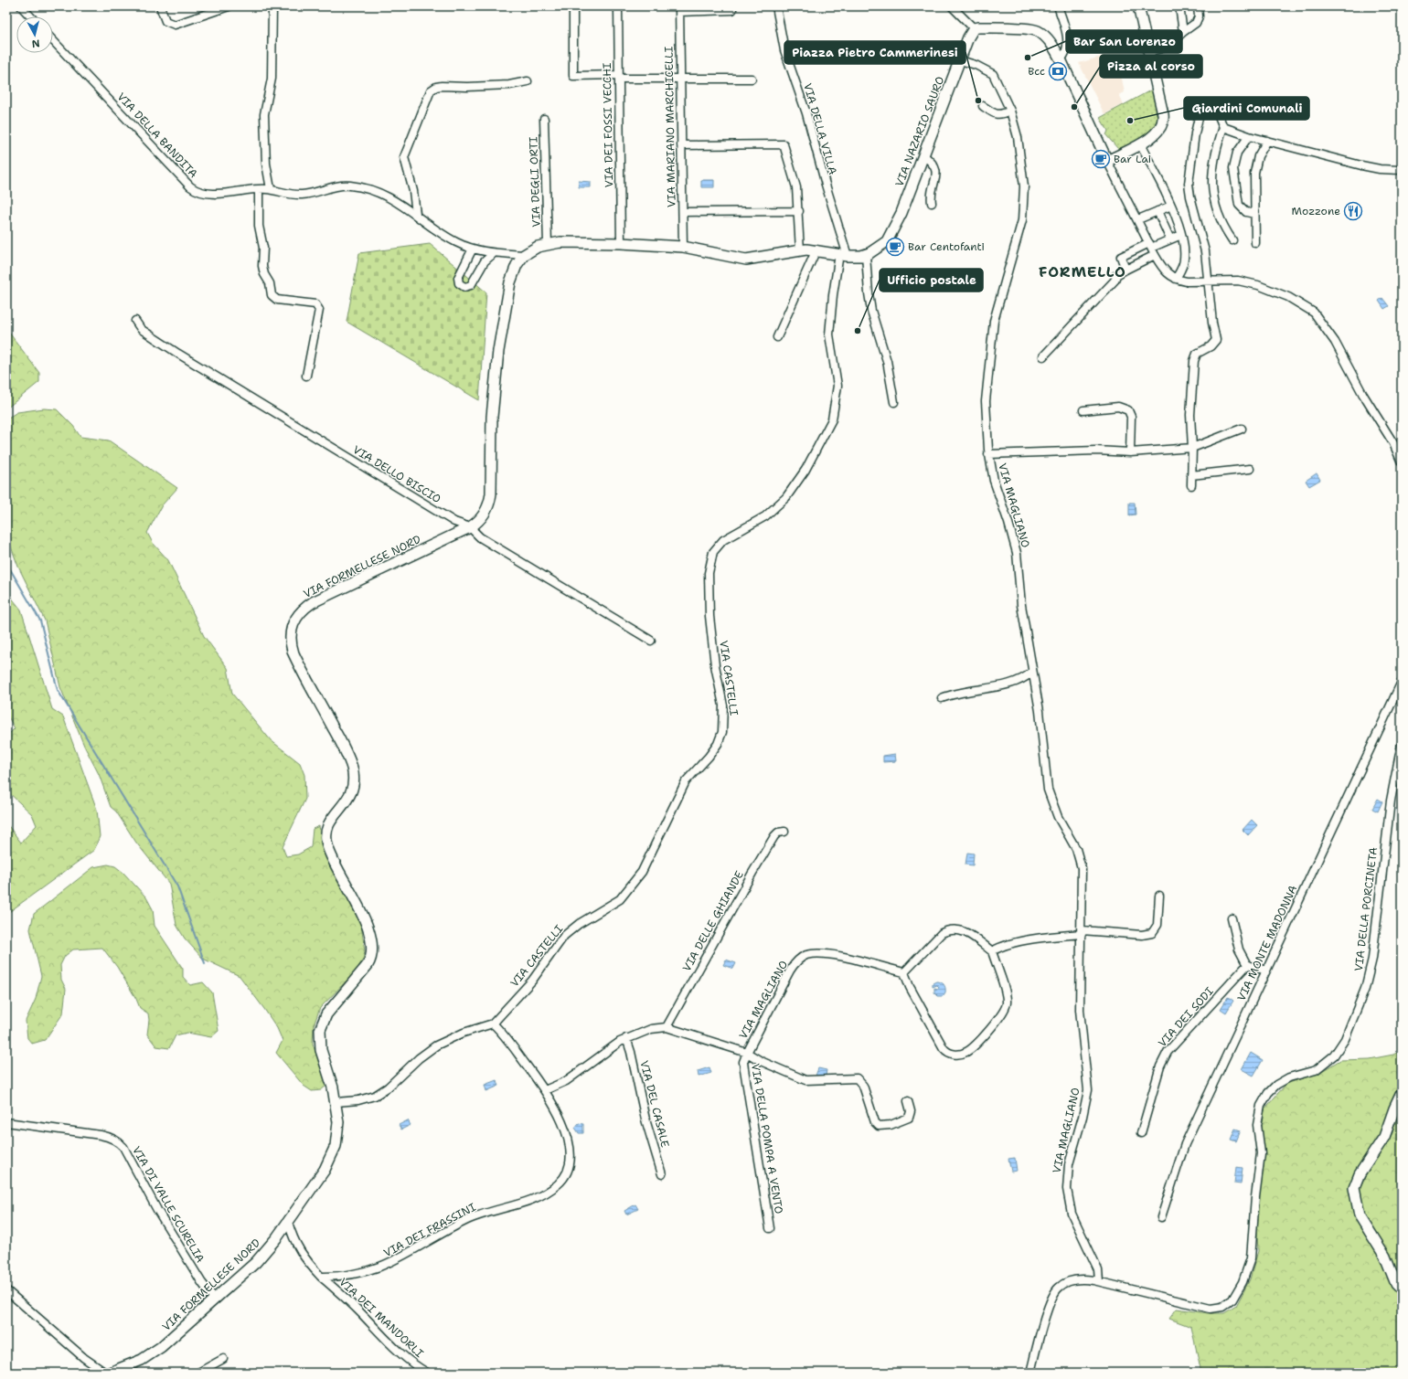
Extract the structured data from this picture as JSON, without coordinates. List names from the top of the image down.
{
  "streets": {
    "street": [
      "VIA DEI FOSSI VECCHI",
      "VIA MARIANO MARCHICELLI",
      "VIA DELLA VILLA",
      "VIA NAZARIO SAURO",
      "VIA DELLA BANDITA",
      "VIA DEGLI ORTI",
      "VIA DELLO BISCIO",
      "VIA MAGLIANO",
      "VIA FORMELLESE NORD",
      "VIA CASTELLI",
      "VIA DELLA PORCINETA",
      "VIA DELLE GHIANDE",
      "VIA MONTE MADONNA",
      "VIA DEI SODI",
      "VIA DEL CASALE",
      "VIA DELLA POMPA A VENTO",
      "VIA DI VALLE SCURELIA",
      "VIA DEI FRASSINI",
      "VIA DEI MANDORLI"
    ]
  },
  "crossings": [
    ["VIA DELLA VILLA", "VIA NAZARIO SAURO"],
    ["VIA DELLA VILLA", "VIA CASTELLI"],
    ["VIA NAZARIO SAURO", "VIA MAGLIANO"],
    ["VIA NAZARIO SAURO", "VIA CASTELLI"],
    ["VIA DELLA BANDITA", "VIA FORMELLESE NORD"],
    ["VIA DELLO BISCIO", "VIA FORMELLESE NORD"],
    ["VIA MAGLIANO", "VIA DELLA PORCINETA"],
    ["VIA MAGLIANO", "VIA DELLE GHIANDE"],
    ["VIA MAGLIANO", "VIA DEL CASALE"],
    ["VIA MAGLIANO", "VIA DELLA POMPA A VENTO"],
    ["VIA MAGLIANO", "VIA DEI FRASSINI"],
    ["VIA FORMELLESE NORD", "VIA DI VALLE SCURELIA"],
    ["VIA FORMELLESE NORD", "VIA DEI MANDORLI"],
    ["VIA CASTELLI", "VIA DEI FRASSINI"],
    ["VIA DEI FRASSINI", "VIA DEI MANDORLI"]
  ],
  "districts": ["FORMELLO"],
  "places": {
    "other": [
      "Bar San Lorenzo",
      "Piazza Pietro Cammerinesi",
      "Pizza al corso",
      "Giardini Comunali",
      "Ufficio postale"
    ],
    "bank": ["Bcc"],
    "cafe": ["Bar Lai", "Bar Centofanti"],
    "restaurant": ["Mozzone"]
  },
  "north": "bottom"
}
